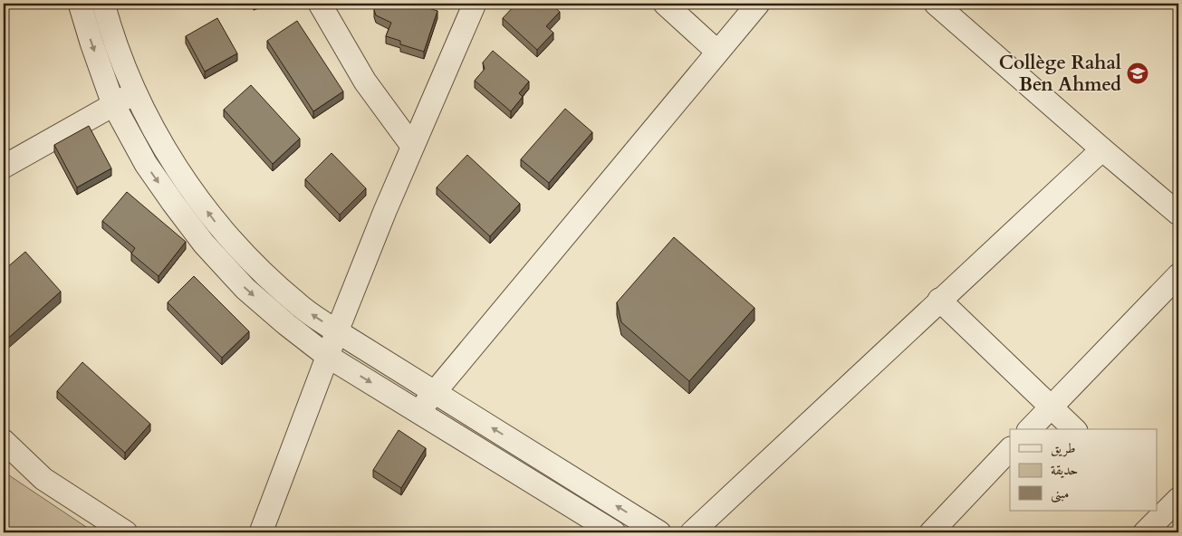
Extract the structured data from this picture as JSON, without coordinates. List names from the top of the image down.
{
  "places": {
    "school or university": ["Collège Rahal Ben Ahmed"]
  },
  "legend": ["طريق", "حديقة", "مبنى"]
}
